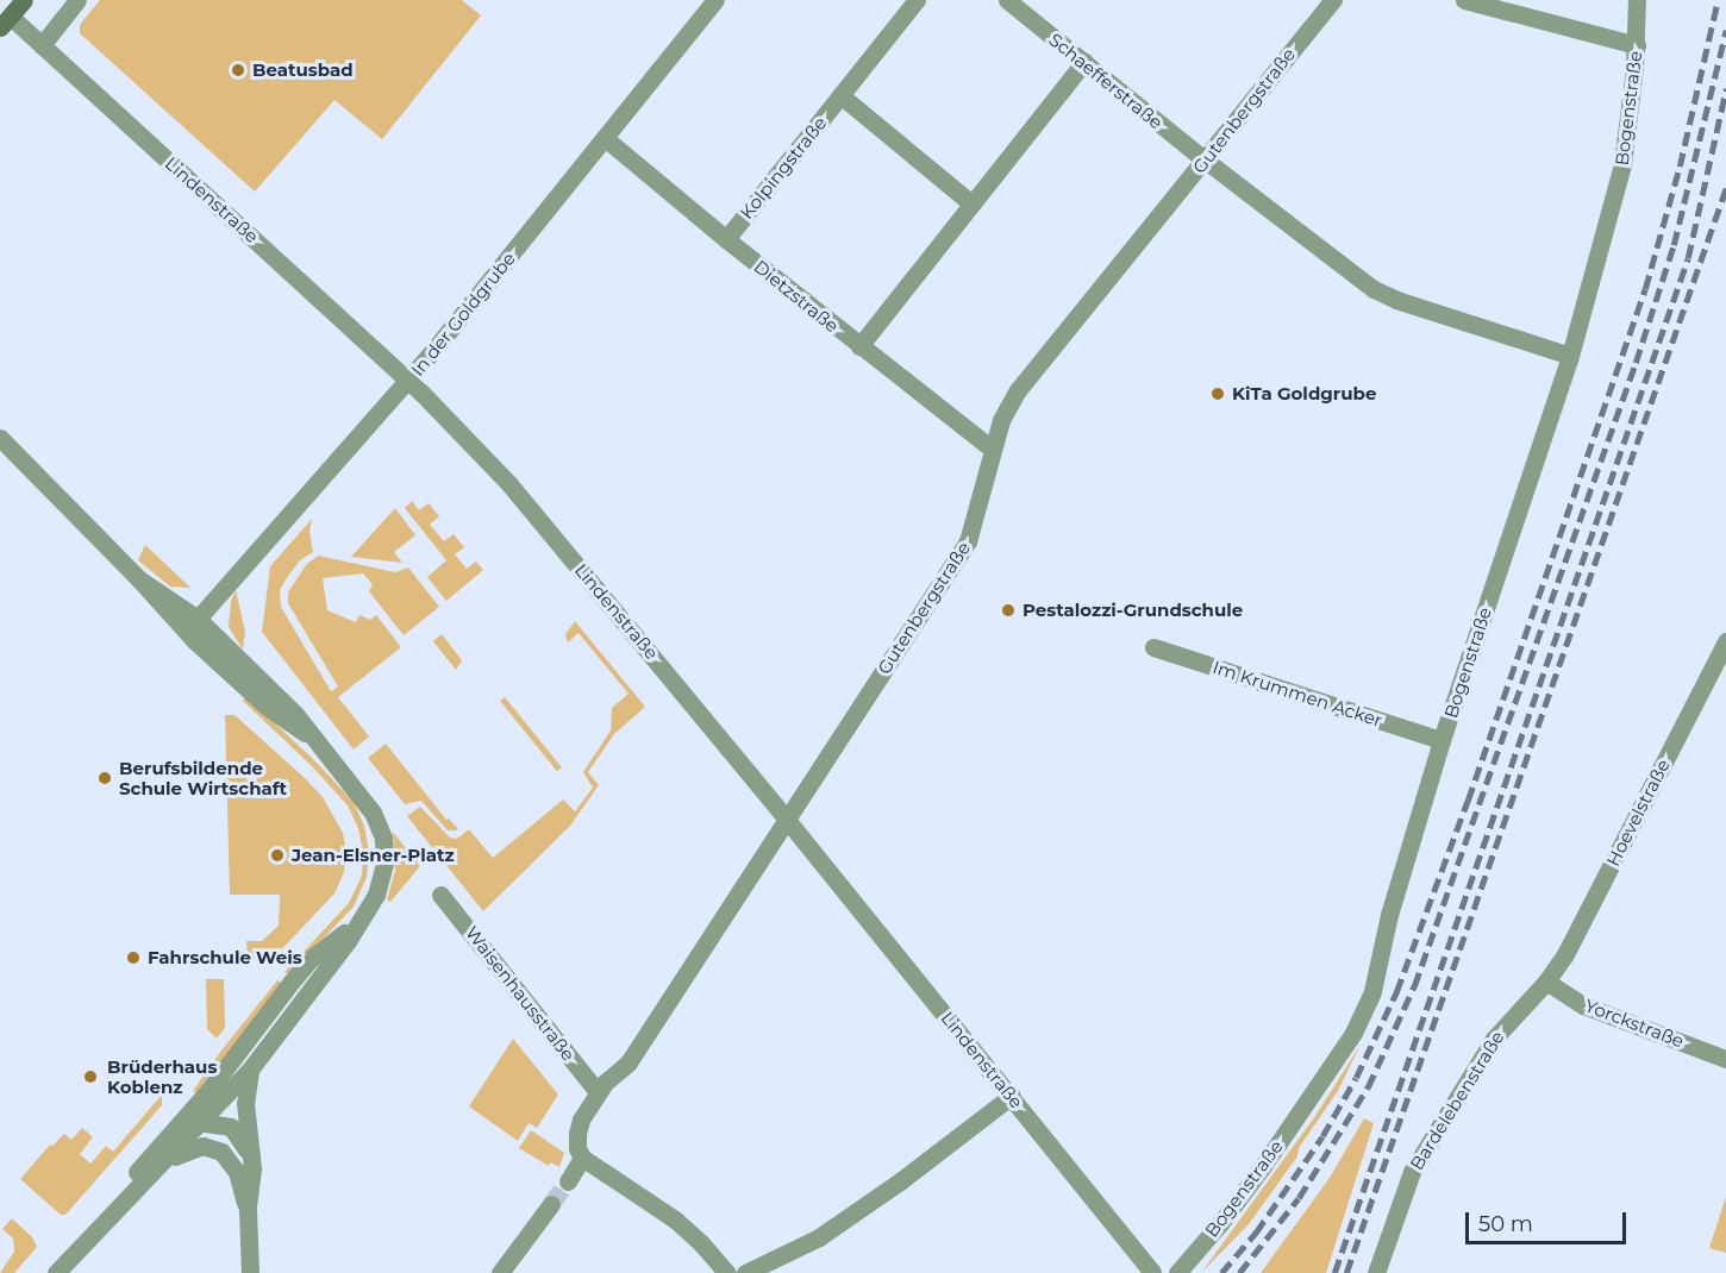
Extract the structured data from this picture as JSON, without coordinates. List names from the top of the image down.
{
  "streets": {
    "street": [
      "Schaefferstraße",
      "Bogenstraße",
      "Gutenbergstraße",
      "Kolpingstraße",
      "Lindenstraße",
      "Dietzstraße",
      "In der Goldgrube",
      "Im Krummen Acker",
      "Hoevelstraße",
      "Waisenhausstraße",
      "Yorckstraße",
      "Bardelebenstraße"
    ]
  },
  "crossings": [
    ["Schaefferstraße", "Bogenstraße"],
    ["Schaefferstraße", "Gutenbergstraße"],
    ["Bogenstraße", "Im Krummen Acker"],
    ["Gutenbergstraße", "Lindenstraße"],
    ["Gutenbergstraße", "Dietzstraße"],
    ["Gutenbergstraße", "Waisenhausstraße"],
    ["Kolpingstraße", "Dietzstraße"],
    ["Lindenstraße", "In der Goldgrube"],
    ["Dietzstraße", "In der Goldgrube"],
    ["Hoevelstraße", "Yorckstraße"],
    ["Hoevelstraße", "Bardelebenstraße"],
    ["Yorckstraße", "Bardelebenstraße"]
  ],
  "places": [
    "Beatusbad",
    "KiTa Goldgrube",
    "Pestalozzi-Grundschule",
    "Berufsbildende Schule Wirtschaft",
    "Jean-Elsner-Platz",
    "Fahrschule Weis",
    "Brüderhaus Koblenz"
  ],
  "scale_bar": "50 m"
}
